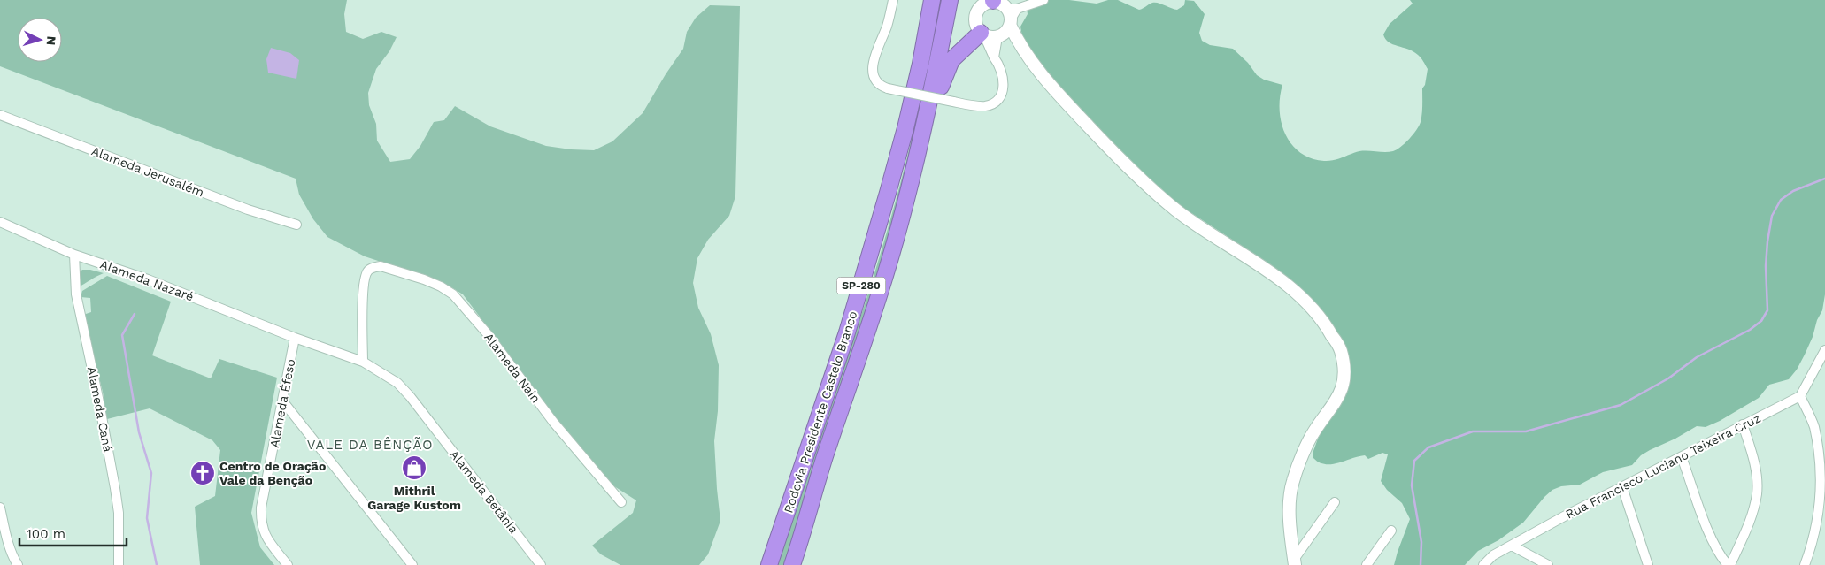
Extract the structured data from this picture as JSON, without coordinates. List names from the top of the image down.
{
  "streets": {
    "highway": ["SP-280", "Rodovia Presidente Castelo Branco"],
    "street": [
      "Alameda Jerusalém",
      "Alameda Nazaré",
      "Alameda Nain",
      "Alameda Éfeso",
      "Alameda Caná",
      "Rua Francisco Luciano Teixeira Cruz",
      "Alameda Betânia"
    ]
  },
  "crossings": [
    ["Alameda Nazaré", "Alameda Éfeso"],
    ["Alameda Nazaré", "Alameda Caná"],
    ["Alameda Nazaré", "Alameda Betânia"],
    ["Alameda Nain", "Alameda Betânia"],
    ["Alameda Éfeso", "Alameda Betânia"]
  ],
  "districts": ["VALE DA BÊNÇÃO"],
  "places": {
    "shop": ["Mithril Garage Kustom"],
    "church": ["Centro de Oração Vale da Benção"]
  },
  "scale_bar": "100 m",
  "north": "right"
}
